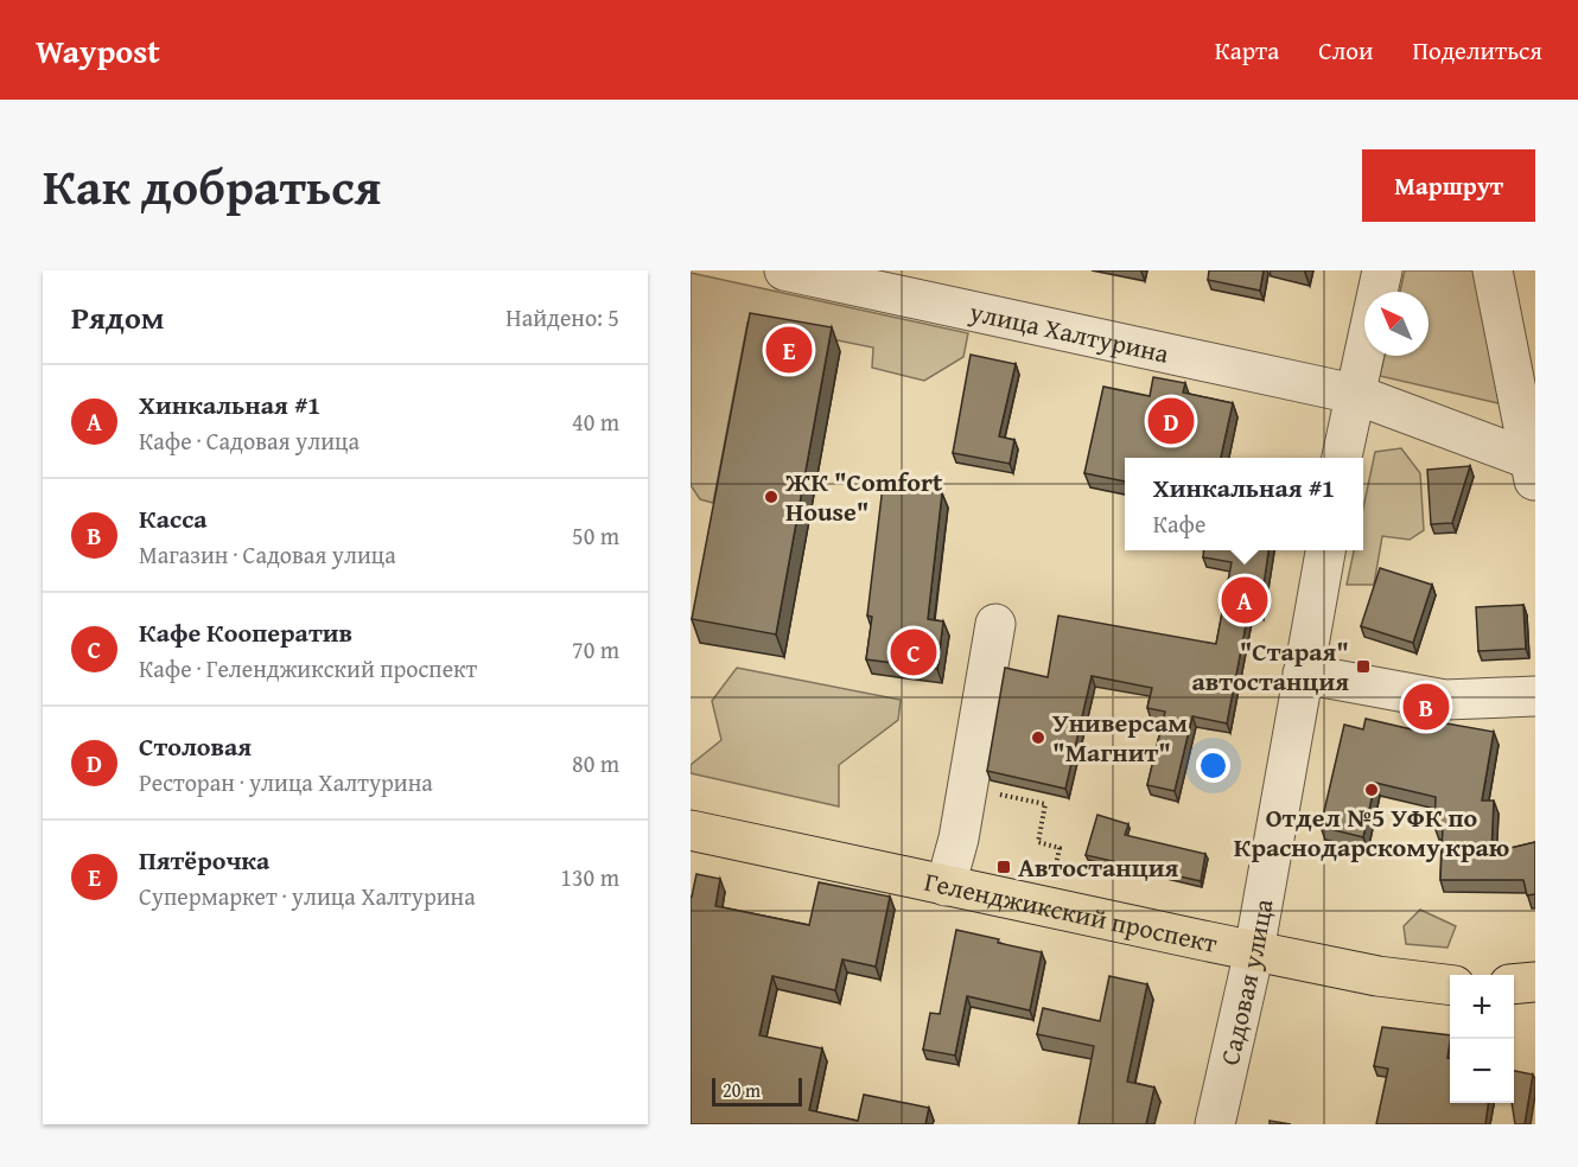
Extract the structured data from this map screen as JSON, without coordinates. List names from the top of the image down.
{
  "streets": {
    "main road": ["Геленджикский проспект"],
    "street": ["улица Халтурина", "Садовая улица"]
  },
  "crossings": [
    ["Геленджикский проспект", "Садовая улица"]
  ],
  "places": {
    "other": ["ЖК \"Comfort House\"", "Универсам \"Магнит\"", "Отдел №5 УФК по Краснодарскому краю"],
    "transit": ["\"Старая\" автостанция", "Автостанция"]
  },
  "scale_bar": "20 m",
  "north": "top left",
  "page": {
    "header": "Waypost",
    "nav": ["Карта", "Слои", "Поделиться"],
    "title": "Как добраться",
    "buttons": "Маршрут",
    "heading": ["Рядом", "Найдено: 5"],
    "pins": [
      "E",
      "D",
      "A",
      "C",
      "B"
    ],
    "list": [
      {
        "mark": "A",
        "name": "Хинкальная #1",
        "note": "Кафе · Садовая улица",
        "value": "40 m"
      },
      {
        "mark": "B",
        "name": "Касса",
        "note": "Магазин · Садовая улица",
        "value": "50 m"
      },
      {
        "mark": "C",
        "name": "Кафе Кооператив",
        "note": "Кафе · Геленджикский проспект",
        "value": "70 m"
      },
      {
        "mark": "D",
        "name": "Столовая",
        "note": "Ресторан · улица Халтурина",
        "value": "80 m"
      },
      {
        "mark": "E",
        "name": "Пятёрочка",
        "note": "Супермаркет · улица Халтурина",
        "value": "130 m"
      }
    ],
    "popup": ["Хинкальная #1", "Кафе"],
    "map_buttons": ["+", "−"],
    "scale": "20 m"
  }
}
